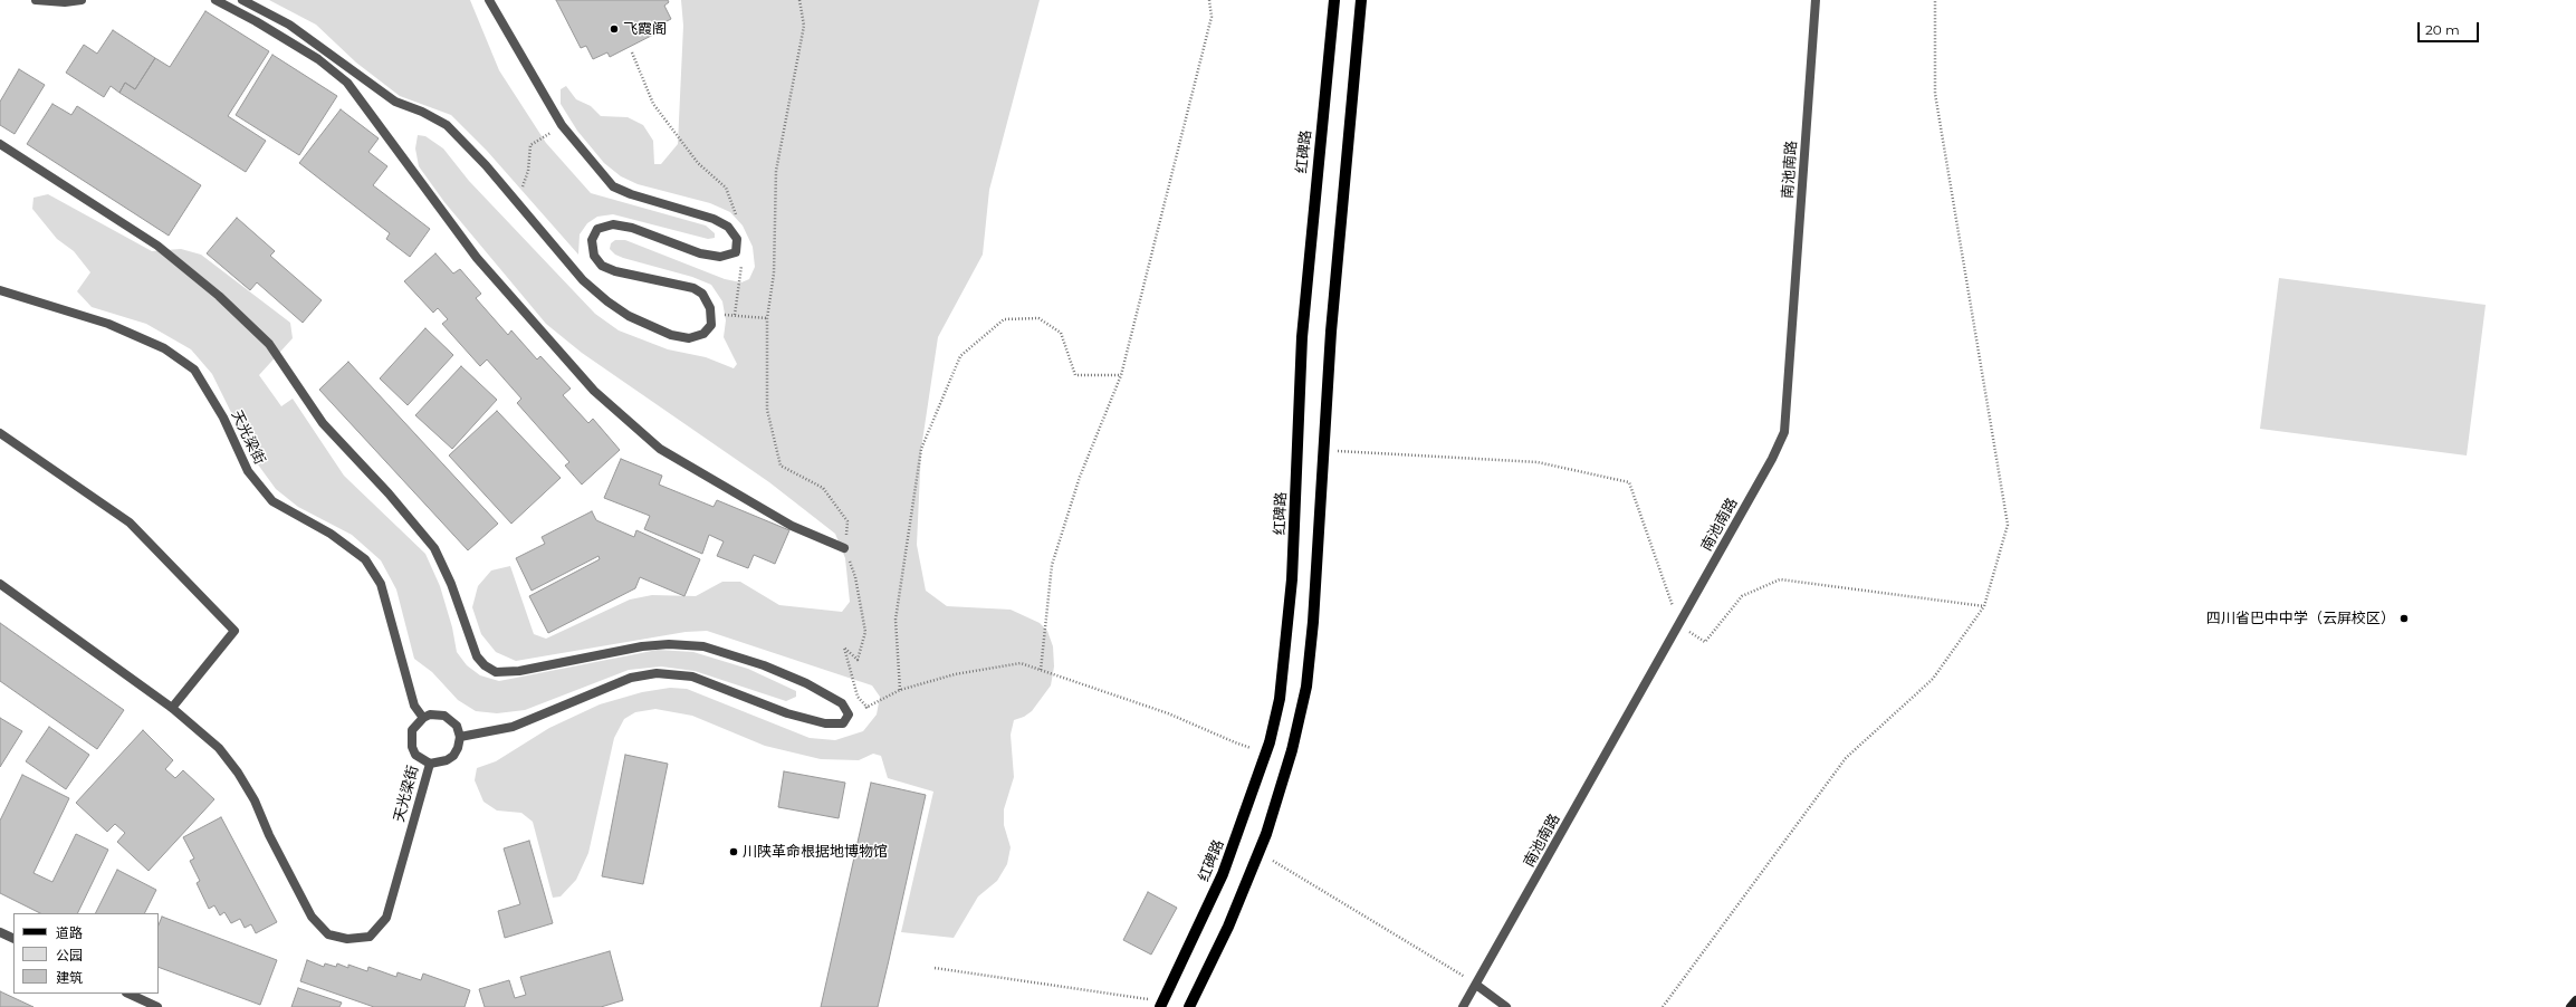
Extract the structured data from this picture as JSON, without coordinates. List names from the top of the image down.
{
  "streets": {
    "main road": ["红碑路"],
    "street": ["南池南路", "天光梁街"]
  },
  "places": ["飞霞阁", "四川省巴中中学（云屏校区）", "川陕革命根据地博物馆"],
  "legend": ["道路", "公园", "建筑"],
  "scale_bar": "20 m"
}
